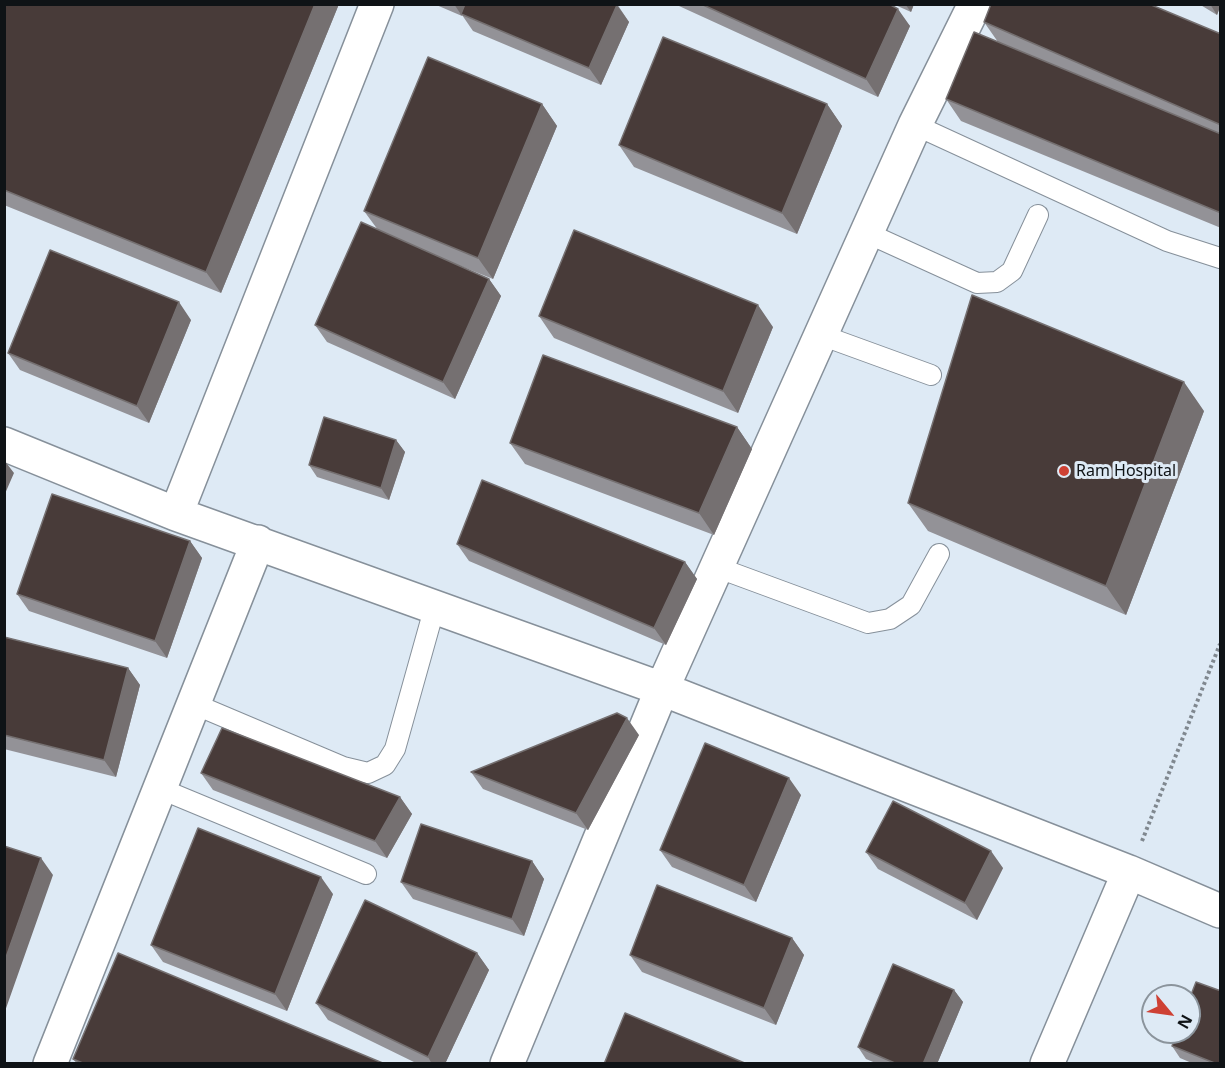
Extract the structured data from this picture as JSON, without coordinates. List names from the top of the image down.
{
  "places": ["Ram Hospital"],
  "north": "bottom right"
}
